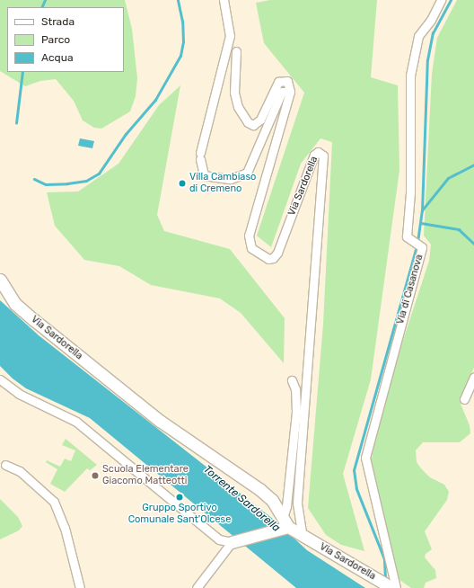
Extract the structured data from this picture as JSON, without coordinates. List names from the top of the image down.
{
  "streets": {
    "main road": ["Via Sardorella"],
    "street": ["Via di Casanova"]
  },
  "water": ["Torrente Sardorella"],
  "places": ["Villa Cambiaso di Cremeno", "Scuola Elementare Giacomo Matteotti", "Gruppo Sportivo Comunale Sant'Olcese"],
  "legend": ["Strada", "Parco", "Acqua"]
}
